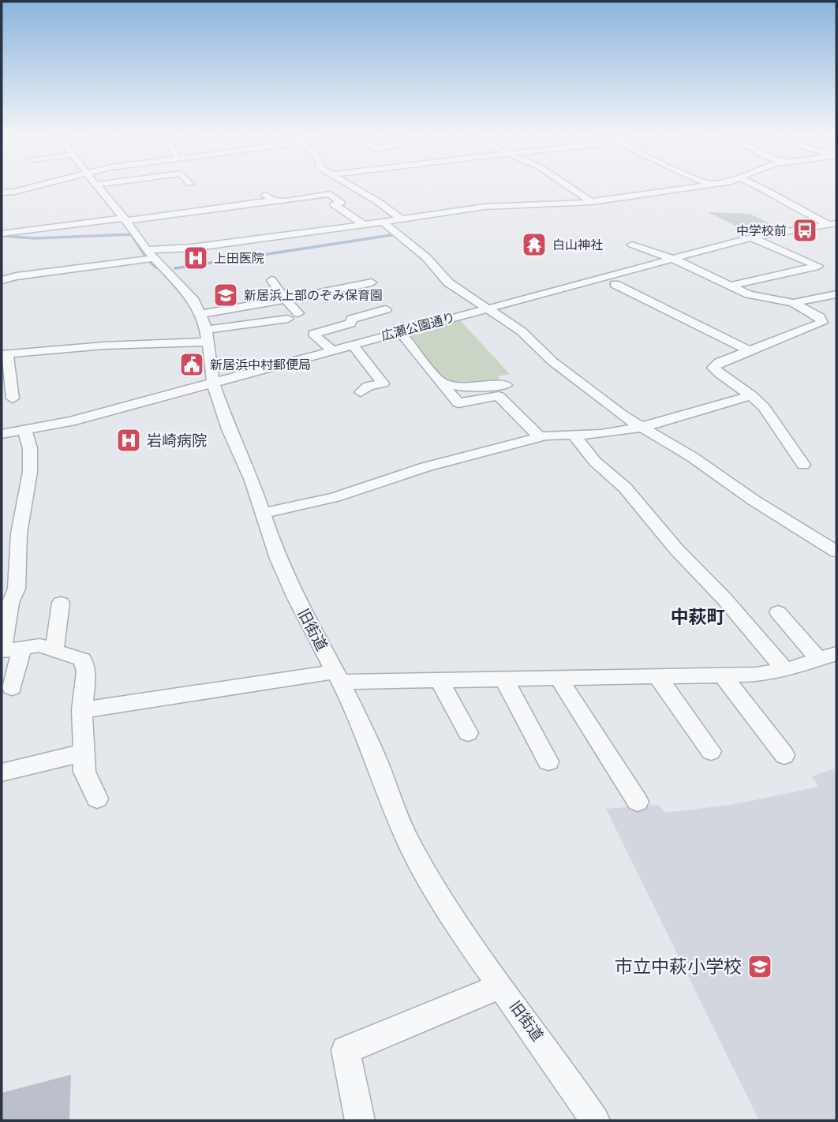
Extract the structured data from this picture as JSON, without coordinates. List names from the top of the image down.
{
  "streets": {
    "street": ["広瀬公園通り", "旧街道"]
  },
  "crossings": [
    ["広瀬公園通り", "旧街道"]
  ],
  "districts": ["中萩町"],
  "places": {
    "bus stop": ["中学校前"],
    "temple": ["白山神社"],
    "hospital": ["上田医院", "岩崎病院"],
    "school or university": ["新居浜上部のぞみ保育園", "市立中萩小学校"],
    "public building": ["新居浜中村郵便局"]
  }
}
